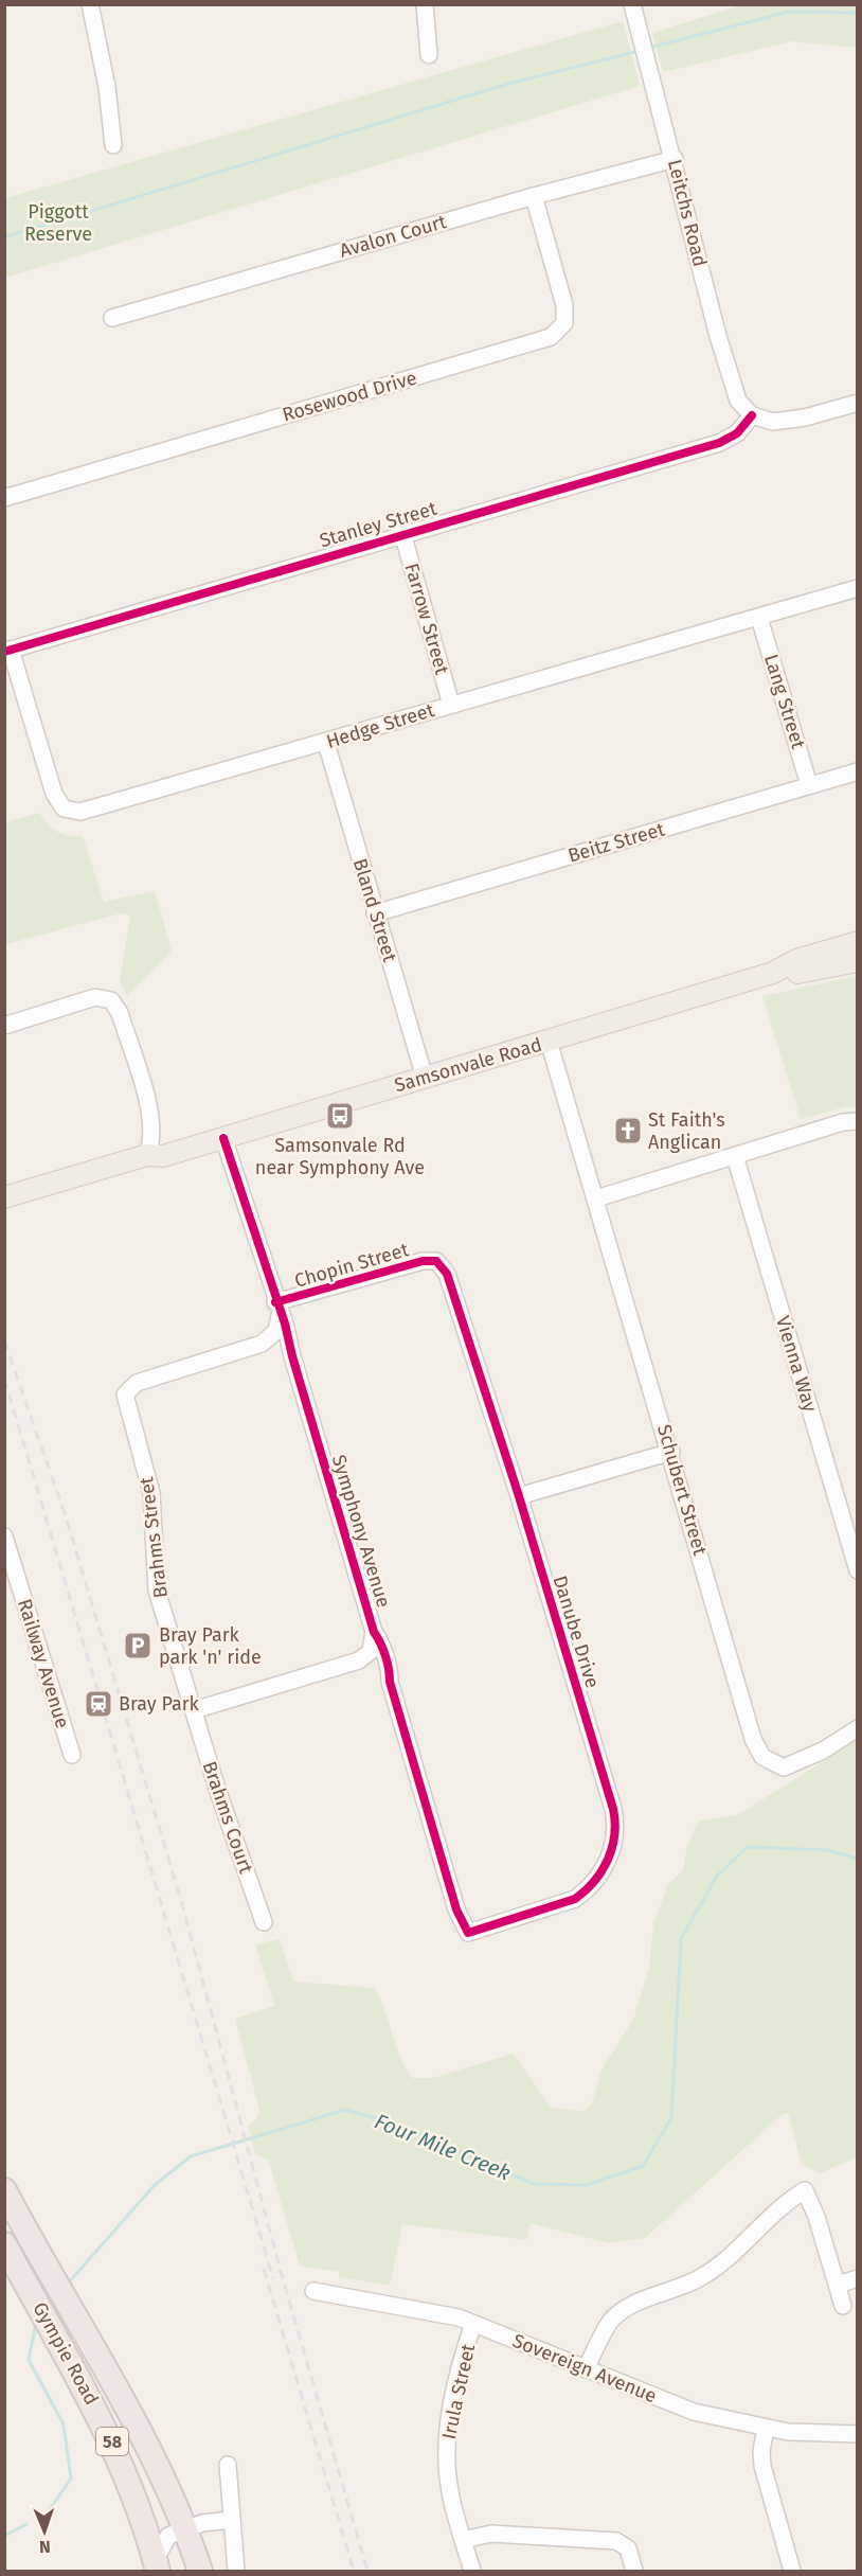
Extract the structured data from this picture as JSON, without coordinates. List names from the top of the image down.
{
  "streets": {
    "highway": ["Gympie Road", "58"],
    "main road": ["Samsonvale Road"],
    "street": [
      "Leitchs Road",
      "Avalon Court",
      "Rosewood Drive",
      "Stanley Street",
      "Farrow Street",
      "Lang Street",
      "Hedge Street",
      "Beitz Street",
      "Bland Street",
      "Chopin Street",
      "Vienna Way",
      "Schubert Street",
      "Symphony Avenue",
      "Brahms Street",
      "Danube Drive",
      "Railway Avenue",
      "Brahms Court",
      "Sovereign Avenue",
      "Irula Street"
    ]
  },
  "crossings": [
    ["Leitchs Road", "Avalon Court"],
    ["Leitchs Road", "Stanley Street"],
    ["Avalon Court", "Rosewood Drive"],
    ["Stanley Street", "Farrow Street"],
    ["Stanley Street", "Hedge Street"],
    ["Farrow Street", "Hedge Street"],
    ["Lang Street", "Hedge Street"],
    ["Lang Street", "Beitz Street"],
    ["Hedge Street", "Bland Street"],
    ["Beitz Street", "Bland Street"],
    ["Bland Street", "Samsonvale Road"],
    ["Samsonvale Road", "Schubert Street"],
    ["Samsonvale Road", "Symphony Avenue"],
    ["Chopin Street", "Symphony Avenue"],
    ["Chopin Street", "Danube Drive"],
    ["Symphony Avenue", "Danube Drive"],
    ["Brahms Street", "Brahms Court"],
    ["Sovereign Avenue", "Irula Street"]
  ],
  "water": ["Four Mile Creek"],
  "parks": ["Piggott Reserve"],
  "places": {
    "bus stop": ["Samsonvale Rd near Symphony Ave"],
    "church": ["St Faith's Anglican"],
    "parking": ["Bray Park park 'n' ride"],
    "station": ["Bray Park"]
  },
  "north": "bottom"
}
